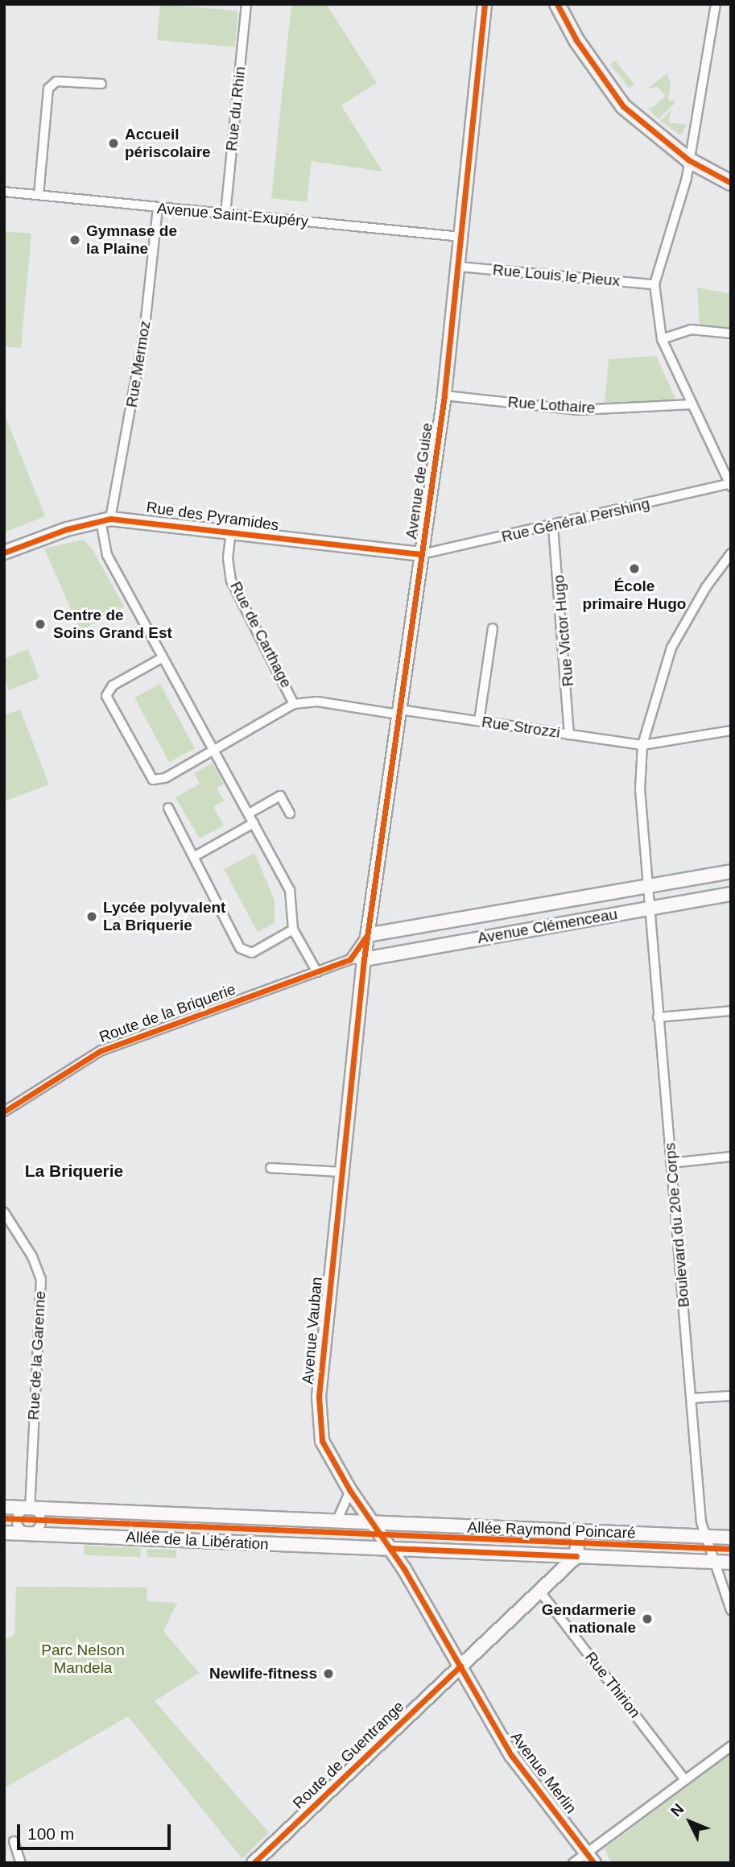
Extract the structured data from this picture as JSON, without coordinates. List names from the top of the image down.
{
  "streets": {
    "street": [
      "Rue du Rhin",
      "Avenue Saint-Exupéry",
      "Rue Louis le Pieux",
      "Rue Mermoz",
      "Rue Lothaire",
      "Avenue de Guise",
      "Rue des Pyramides",
      "Rue Général Pershing",
      "Rue Victor Hugo",
      "Rue de Carthage",
      "Rue Strozzi",
      "Avenue Clémenceau",
      "Route de la Briquerie",
      "Boulevard du 20e Corps",
      "Avenue Vauban",
      "Rue de la Garenne",
      "Allée Raymond Poincaré",
      "Allée de la Libération",
      "Rue Thirion",
      "Route de Guentrange",
      "Avenue Merlin"
    ]
  },
  "crossings": [
    ["Rue du Rhin", "Avenue Saint-Exupéry"],
    ["Avenue Saint-Exupéry", "Rue Mermoz"],
    ["Avenue Saint-Exupéry", "Avenue de Guise"],
    ["Rue Louis le Pieux", "Avenue de Guise"],
    ["Rue Mermoz", "Rue des Pyramides"],
    ["Rue Lothaire", "Avenue de Guise"],
    ["Avenue de Guise", "Rue des Pyramides"],
    ["Avenue de Guise", "Rue Général Pershing"],
    ["Avenue de Guise", "Rue Strozzi"],
    ["Avenue de Guise", "Avenue Clémenceau"],
    ["Avenue de Guise", "Route de la Briquerie"],
    ["Avenue de Guise", "Avenue Vauban"],
    ["Rue des Pyramides", "Rue Général Pershing"],
    ["Rue des Pyramides", "Rue de Carthage"],
    ["Rue Général Pershing", "Rue Victor Hugo"],
    ["Rue Victor Hugo", "Rue Strozzi"],
    ["Rue de Carthage", "Rue Strozzi"],
    ["Rue Strozzi", "Boulevard du 20e Corps"],
    ["Avenue Clémenceau", "Route de la Briquerie"],
    ["Avenue Clémenceau", "Boulevard du 20e Corps"],
    ["Avenue Clémenceau", "Avenue Vauban"],
    ["Route de la Briquerie", "Avenue Vauban"],
    ["Boulevard du 20e Corps", "Allée Raymond Poincaré"],
    ["Avenue Vauban", "Allée Raymond Poincaré"],
    ["Avenue Vauban", "Allée de la Libération"],
    ["Avenue Vauban", "Route de Guentrange"],
    ["Avenue Vauban", "Avenue Merlin"],
    ["Rue de la Garenne", "Allée de la Libération"],
    ["Allée Raymond Poincaré", "Allée de la Libération"],
    ["Allée Raymond Poincaré", "Route de Guentrange"],
    ["Rue Thirion", "Route de Guentrange"],
    ["Route de Guentrange", "Avenue Merlin"]
  ],
  "districts": ["La Briquerie"],
  "parks": ["Parc Nelson Mandela"],
  "places": [
    "Accueil périscolaire",
    "Gymnase de la Plaine",
    "École primaire Hugo",
    "Centre de Soins Grand Est",
    "Lycée polyvalent La Briquerie",
    "Gendarmerie nationale",
    "Newlife-fitness"
  ],
  "scale_bar": "100 m",
  "north": "top left"
}
